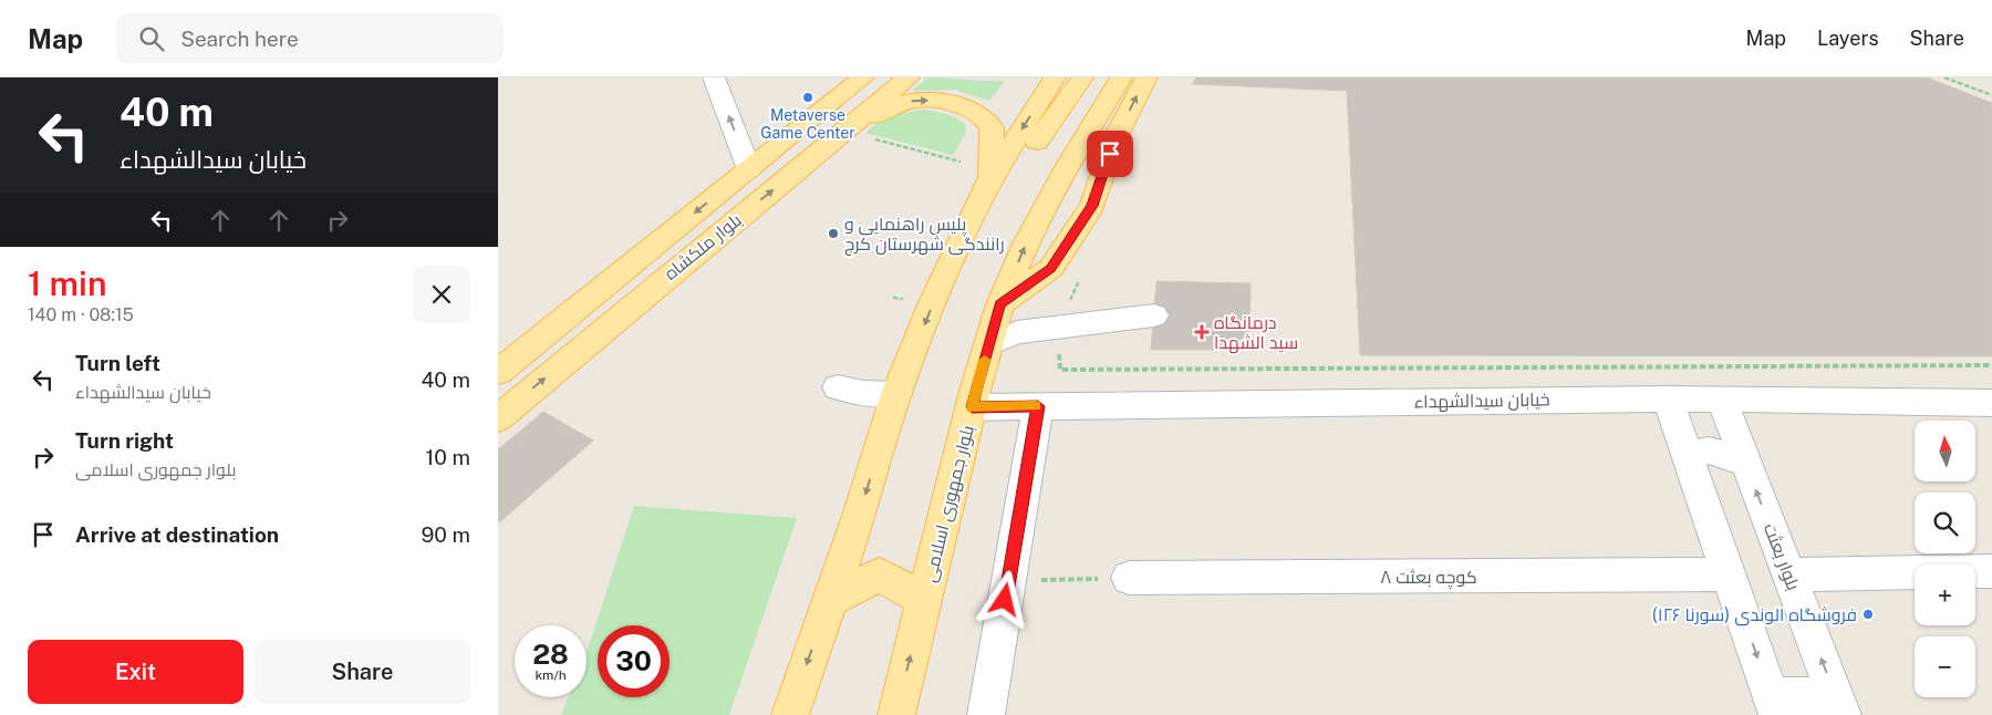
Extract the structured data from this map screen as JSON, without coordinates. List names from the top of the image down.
{
  "streets": {
    "main road": ["بلوار ملکشاه", "بلوار جمهوری اسلامی"],
    "street": ["خیابان سیدالشهداء", "بلوار بعثت", "کوچه بعثت ۸"]
  },
  "crossings": [
    ["خیابان سیدالشهداء", "بلوار جمهوری اسلامی"],
    ["خیابان سیدالشهداء", "بلوار بعثت"]
  ],
  "places": {
    "other": ["Metaverse Game Center", "پلیس راهنمایی و رانندگی شهرستان کرج", "فروشگاه الوندی (سورنا ۱۲۶)"],
    "health": ["درمانگاه سید الشهدا"]
  },
  "north": "top",
  "page": {
    "header": "Map",
    "search": "Search here",
    "nav": ["Map", "Layers", "Share"],
    "turn": ["40 m", "خیابان سیدالشهداء"],
    "heading": ["1 min", "140 m · 08:15"],
    "list": [
      {
        "name": "Turn left",
        "note": "خیابان سیدالشهداء",
        "value": "40 m"
      },
      {
        "name": "Turn right",
        "note": "بلوار جمهوری اسلامی",
        "value": "10 m"
      },
      {
        "name": "Arrive at destination",
        "value": "90 m"
      }
    ],
    "map_buttons": ["+", "−"],
    "speed": "28 km/h",
    "limit": "30",
    "buttons": ["Exit", "Share"]
  }
}
